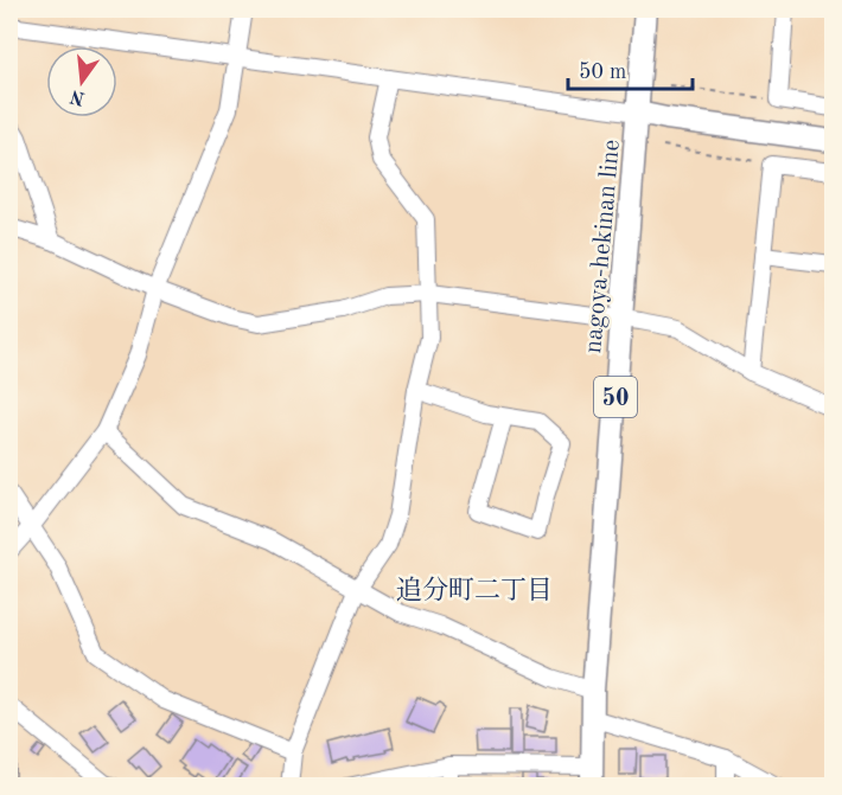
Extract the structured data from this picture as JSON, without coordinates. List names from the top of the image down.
{
  "streets": {
    "main road": ["nagoya-hekinan line", "50"]
  },
  "districts": ["追分町二丁目"],
  "scale_bar": "50 m",
  "north": "bottom"
}
